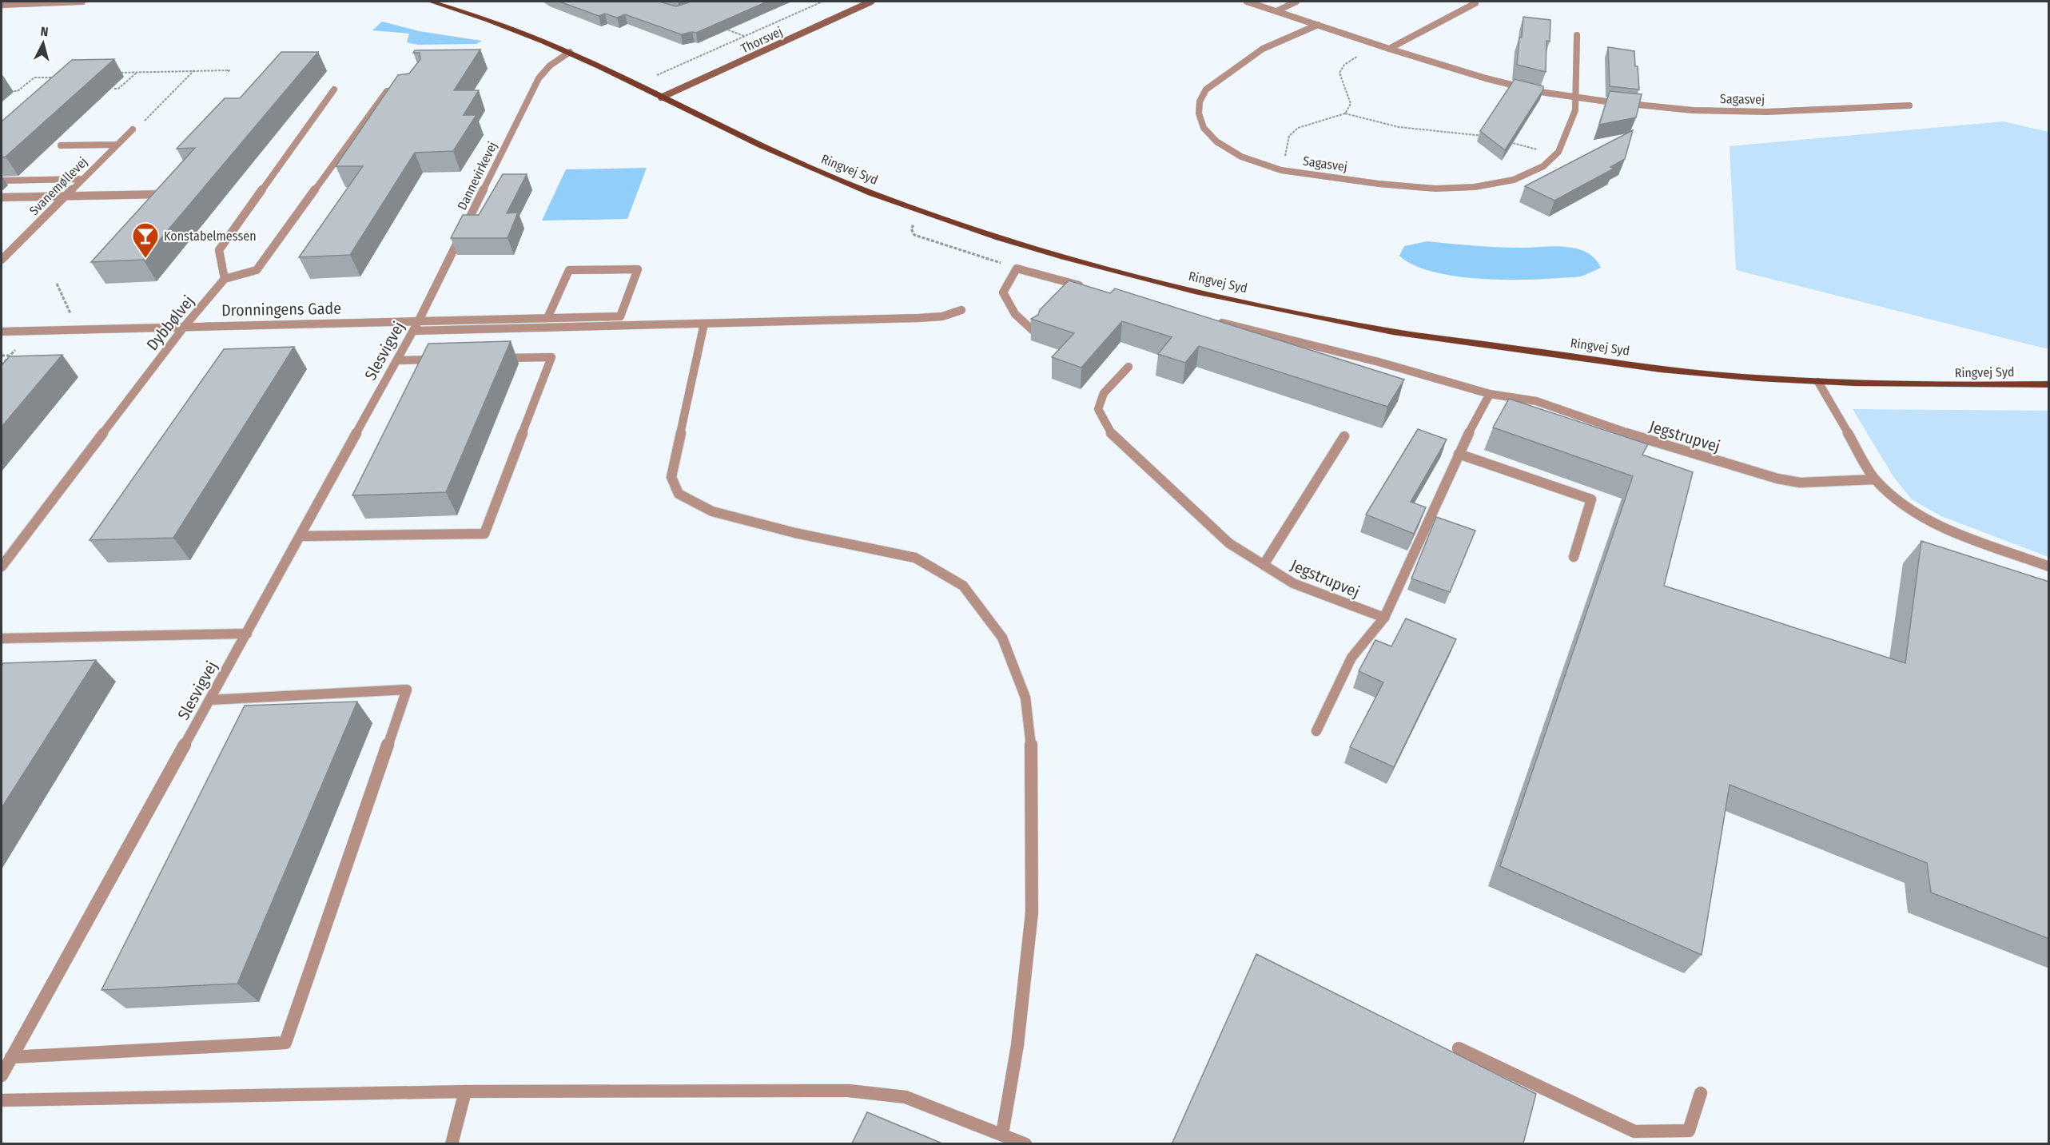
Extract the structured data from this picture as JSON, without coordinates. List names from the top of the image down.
{
  "streets": {
    "main road": ["Ringvej Syd"],
    "street": [
      "Thorsvej",
      "Sagasvej",
      "Dannevirkevej",
      "Svanemøllevej",
      "Dronningens Gade",
      "Dybbølvej",
      "Slesvigvej",
      "Jegstrupvej"
    ]
  },
  "crossings": [
    ["Thorsvej", "Ringvej Syd"],
    ["Ringvej Syd", "Dannevirkevej"],
    ["Dannevirkevej", "Dronningens Gade"],
    ["Dannevirkevej", "Slesvigvej"],
    ["Dronningens Gade", "Dybbølvej"],
    ["Dronningens Gade", "Slesvigvej"]
  ],
  "places": {
    "bar": ["Konstabelmessen"]
  },
  "north": "top"
}
